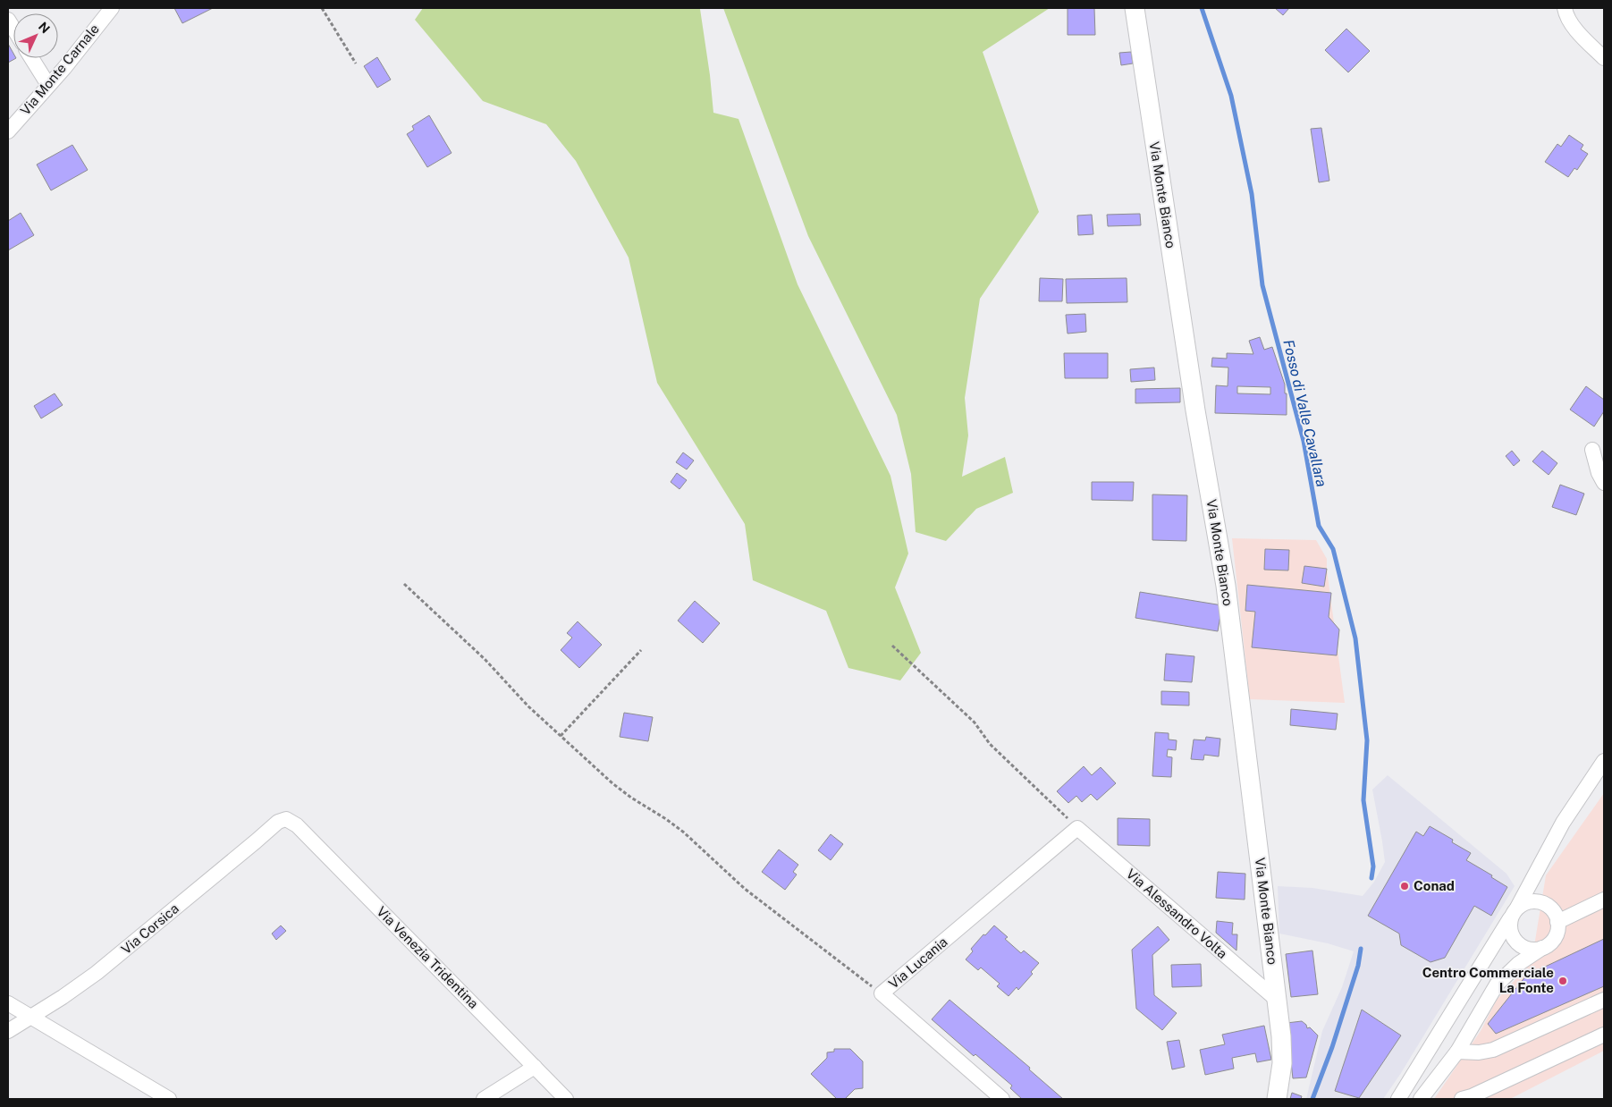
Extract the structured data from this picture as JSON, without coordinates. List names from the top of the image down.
{
  "streets": {
    "main road": ["Via Monte Bianco"],
    "street": [
      "Via Monte Carnale",
      "Via Alessandro Volta",
      "Via Corsica",
      "Via Venezia Tridentina",
      "Via Lucania"
    ]
  },
  "crossings": [
    ["Via Monte Bianco", "Via Alessandro Volta"],
    ["Via Alessandro Volta", "Via Lucania"],
    ["Via Corsica", "Via Venezia Tridentina"]
  ],
  "water": ["Fosso di Valle Cavallara"],
  "places": ["Conad", "Centro Commerciale La Fonte"],
  "north": "top right"
}
